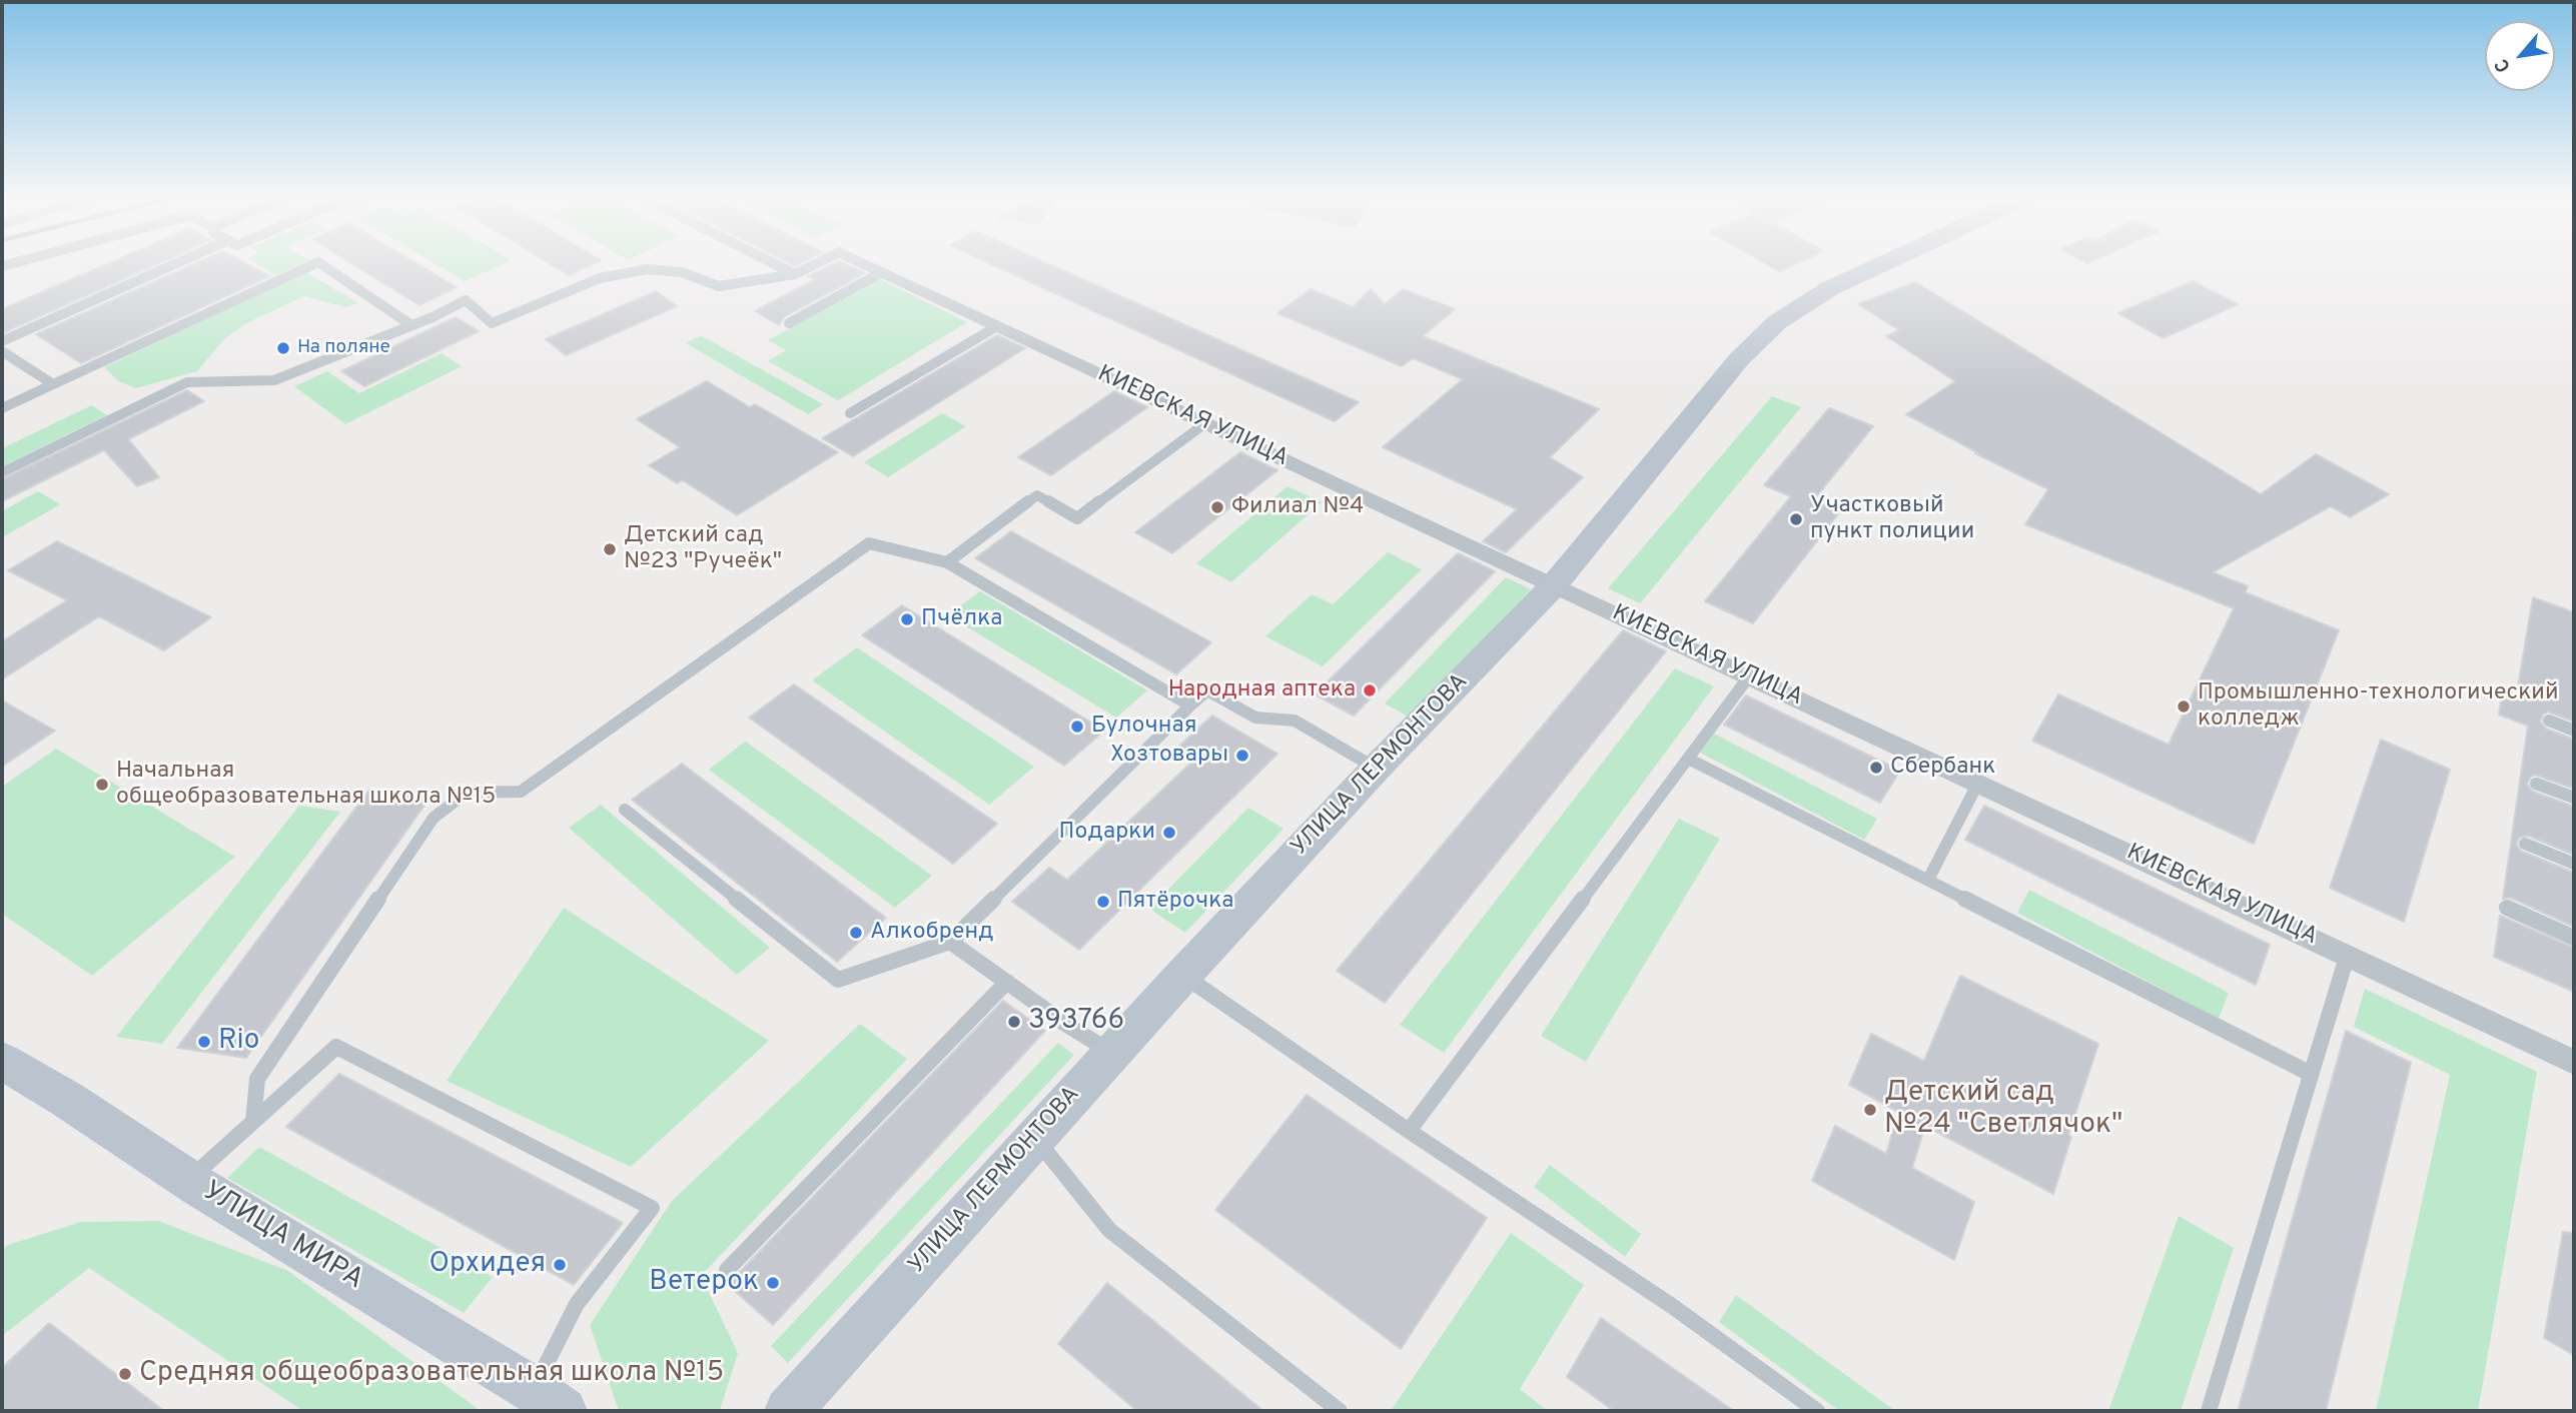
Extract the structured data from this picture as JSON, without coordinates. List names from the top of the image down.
{
  "streets": {
    "street": ["КИЕВСКАЯ УЛИЦА", "УЛИЦА ЛЕРМОНТОВА", "УЛИЦА МИРА"]
  },
  "crossings": [
    ["КИЕВСКАЯ УЛИЦА", "УЛИЦА ЛЕРМОНТОВА"]
  ],
  "places": [
    "На поляне",
    "Филиал №4",
    "Участковый пункт полиции",
    "Детский сад №23 \"Ручеёк\"",
    "Пчёлка",
    "Народная аптека",
    "Промышленно-технологический колледж",
    "Булочная",
    "Хозтовары",
    "Сбербанк",
    "Начальная общеобразовательная школа №15",
    "Подарки",
    "Пятёрочка",
    "Алкобренд",
    "393766",
    "Rio",
    "Детский сад №24 \"Светлячок\"",
    "Орхидея",
    "Ветерок",
    "Средняя общеобразовательная школа №15"
  ],
  "north": "bottom left"
}
